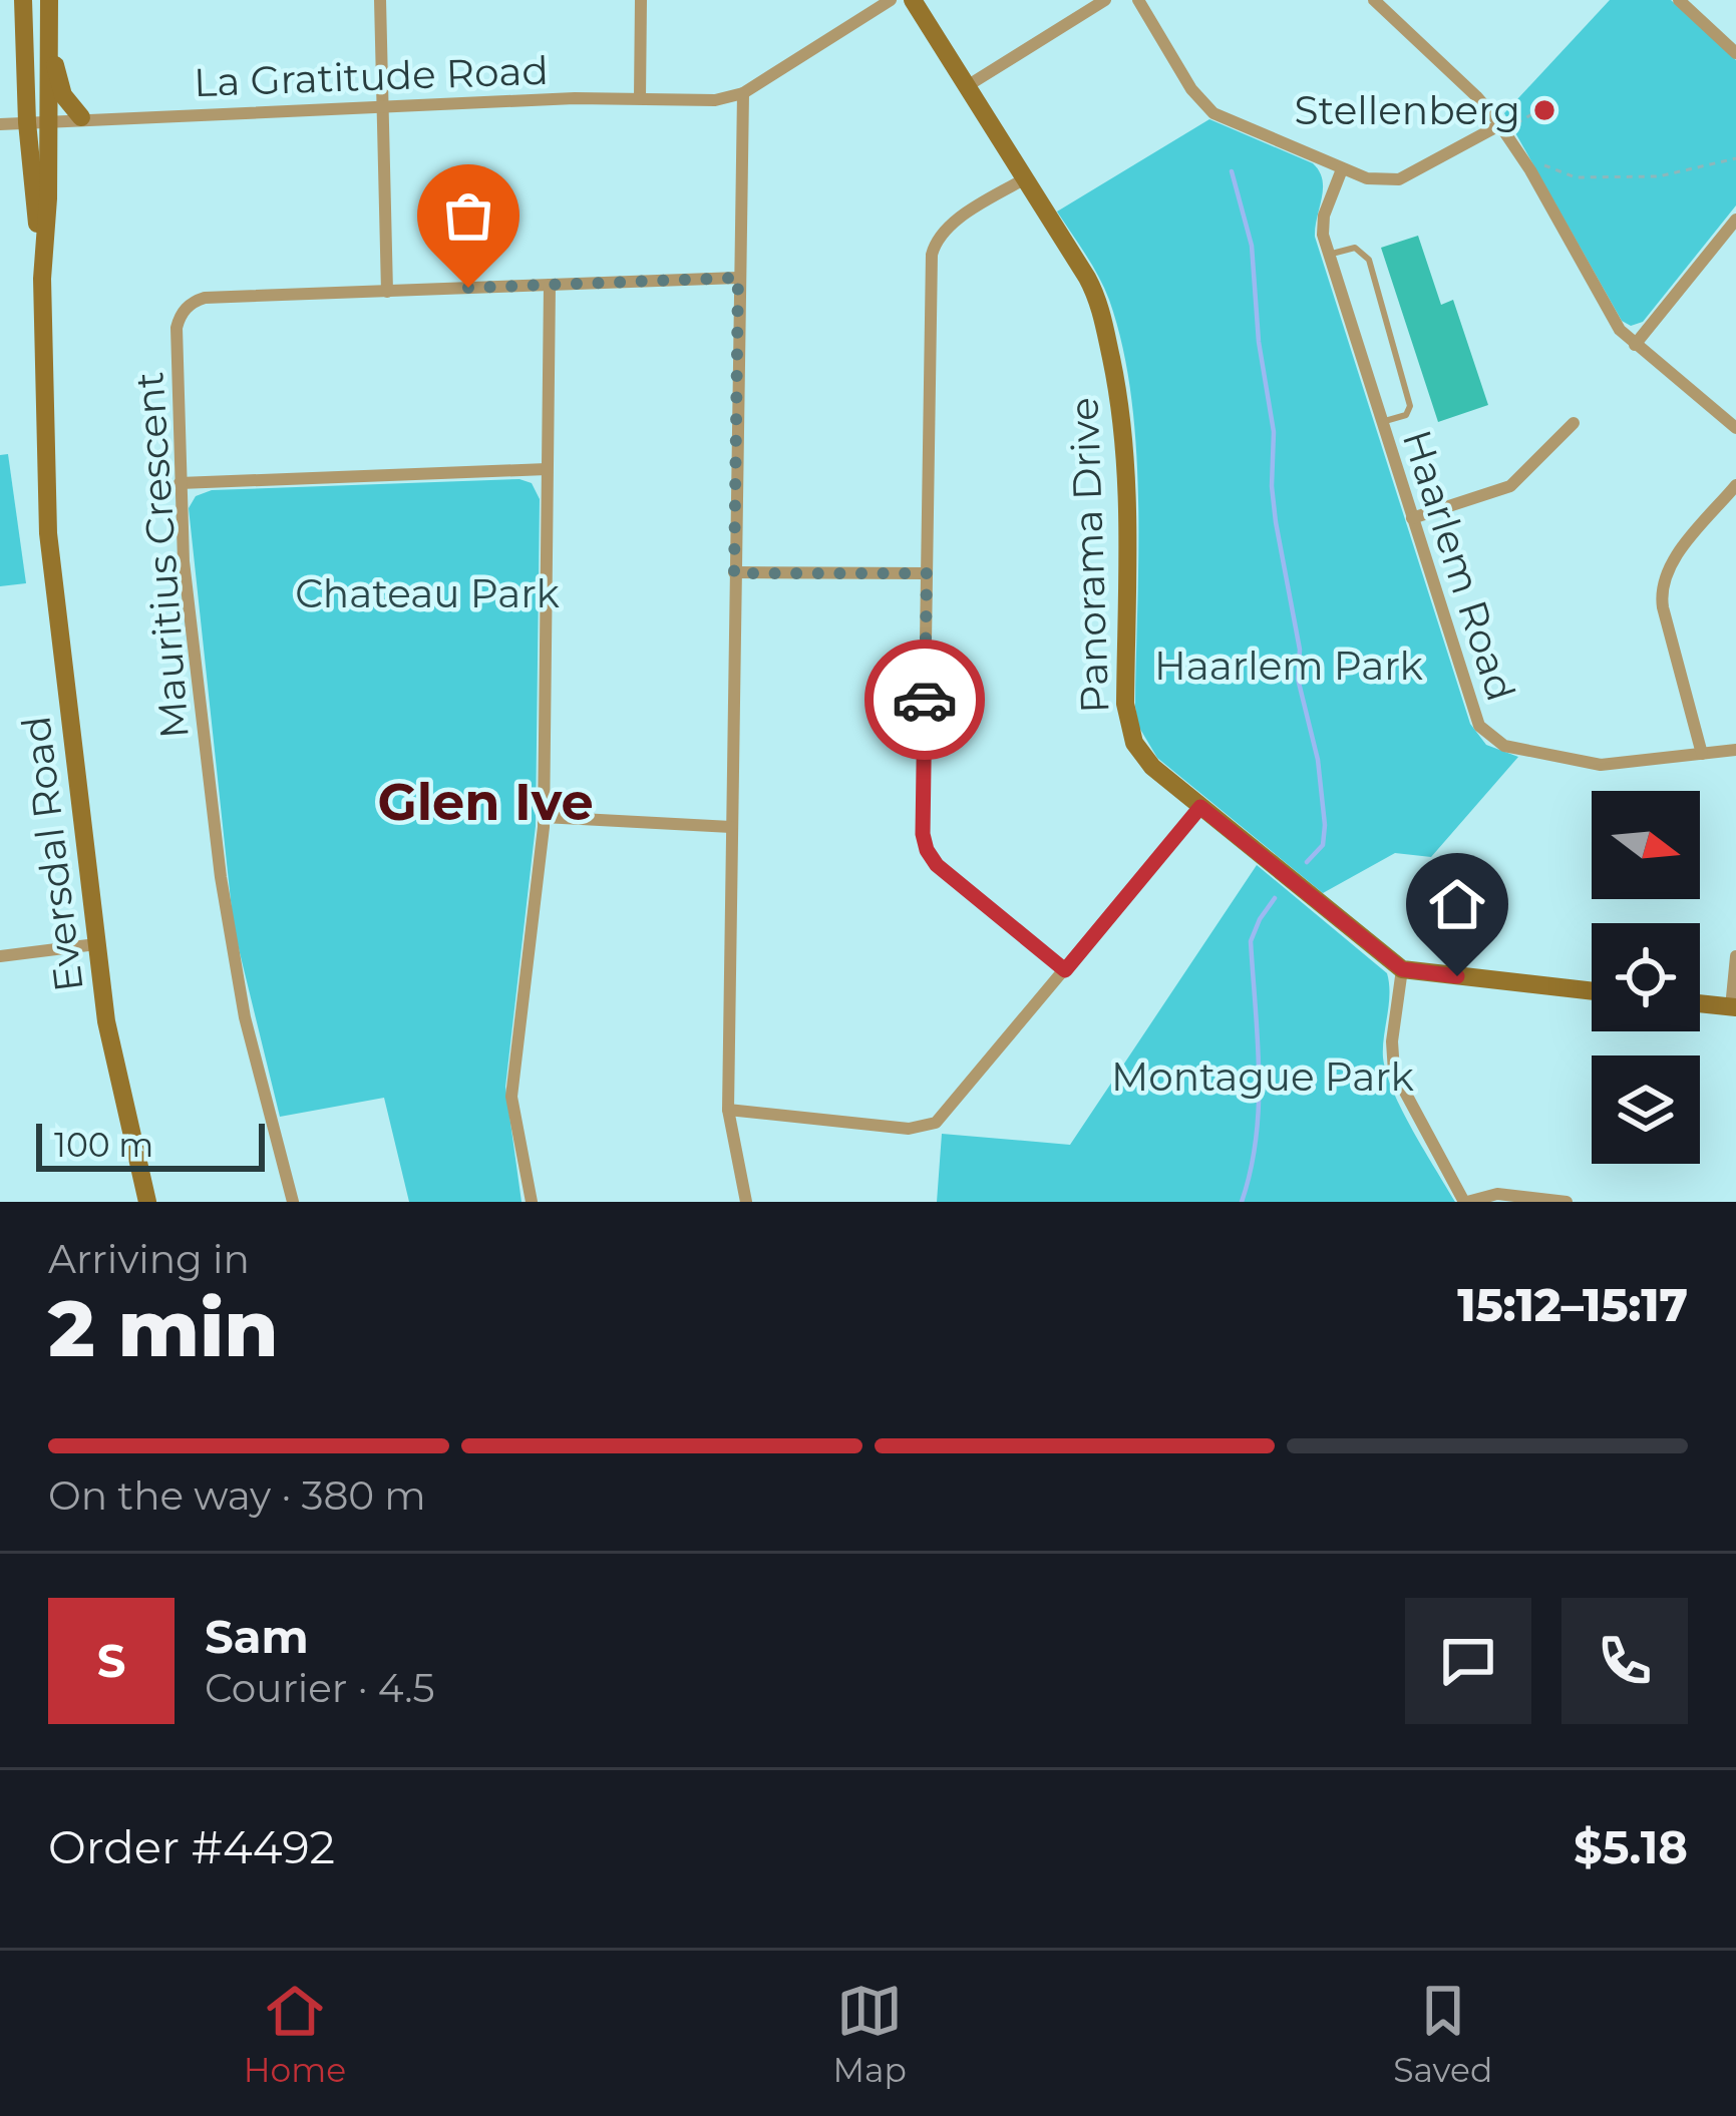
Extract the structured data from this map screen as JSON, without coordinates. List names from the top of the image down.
{
  "streets": {
    "main road": ["Panorama Drive", "Eversdal Road"],
    "street": ["La Gratitude Road", "Mauritius Crescent", "Haarlem Road"]
  },
  "crossings": [
    ["La Gratitude Road", "Eversdal Road"]
  ],
  "districts": ["Glen Ive"],
  "parks": ["Chateau Park", "Haarlem Park", "Montague Park"],
  "places": ["Stellenberg"],
  "scale_bar": "100 m",
  "north": "right",
  "page": {
    "scale": "100 m",
    "heading": ["2 min", "Arriving in", "15:12–15:17"],
    "panel": [
      "Sam",
      "Courier · 4.5",
      "Order #4492",
      "$5.18"
    ],
    "bar": "On the way · 380 m",
    "round": "S",
    "tabs": ["Home", "Map", "Saved"]
  }
}
